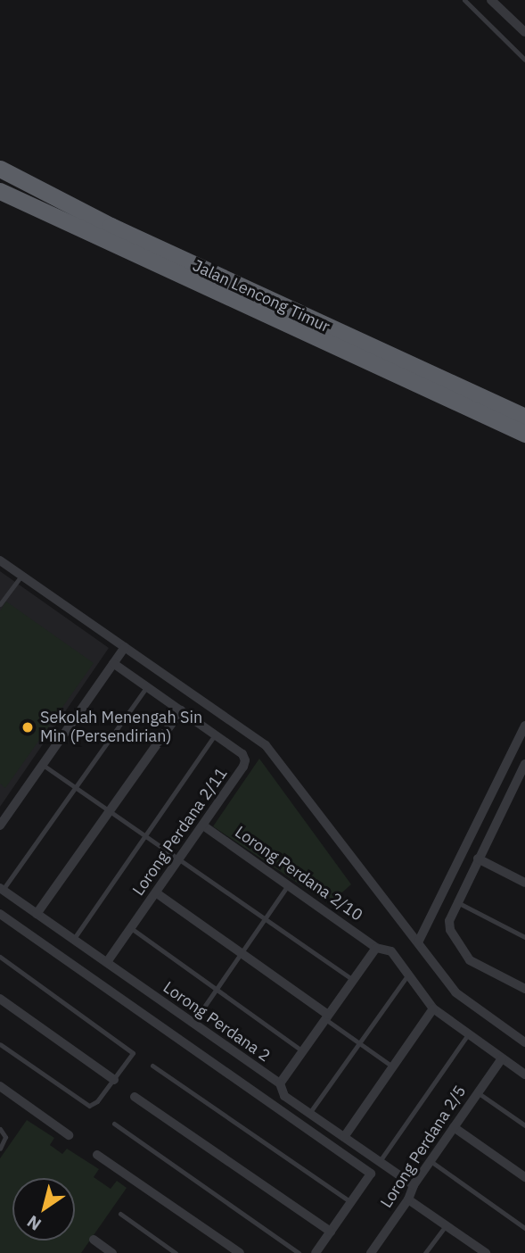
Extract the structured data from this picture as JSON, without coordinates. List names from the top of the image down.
{
  "streets": {
    "highway": ["Jalan Lencong Timur"],
    "street": [
      "Lorong Perdana 2/11",
      "Lorong Perdana 2/10",
      "Lorong Perdana 2",
      "Lorong Perdana 2/5"
    ]
  },
  "crossings": [
    ["Lorong Perdana 2/11", "Lorong Perdana 2/10"],
    ["Lorong Perdana 2/11", "Lorong Perdana 2"],
    ["Lorong Perdana 2/10", "Lorong Perdana 2/5"],
    ["Lorong Perdana 2", "Lorong Perdana 2/5"]
  ],
  "places": ["Sekolah Menengah Sin Min (Persendirian)"],
  "north": "bottom left"
}
